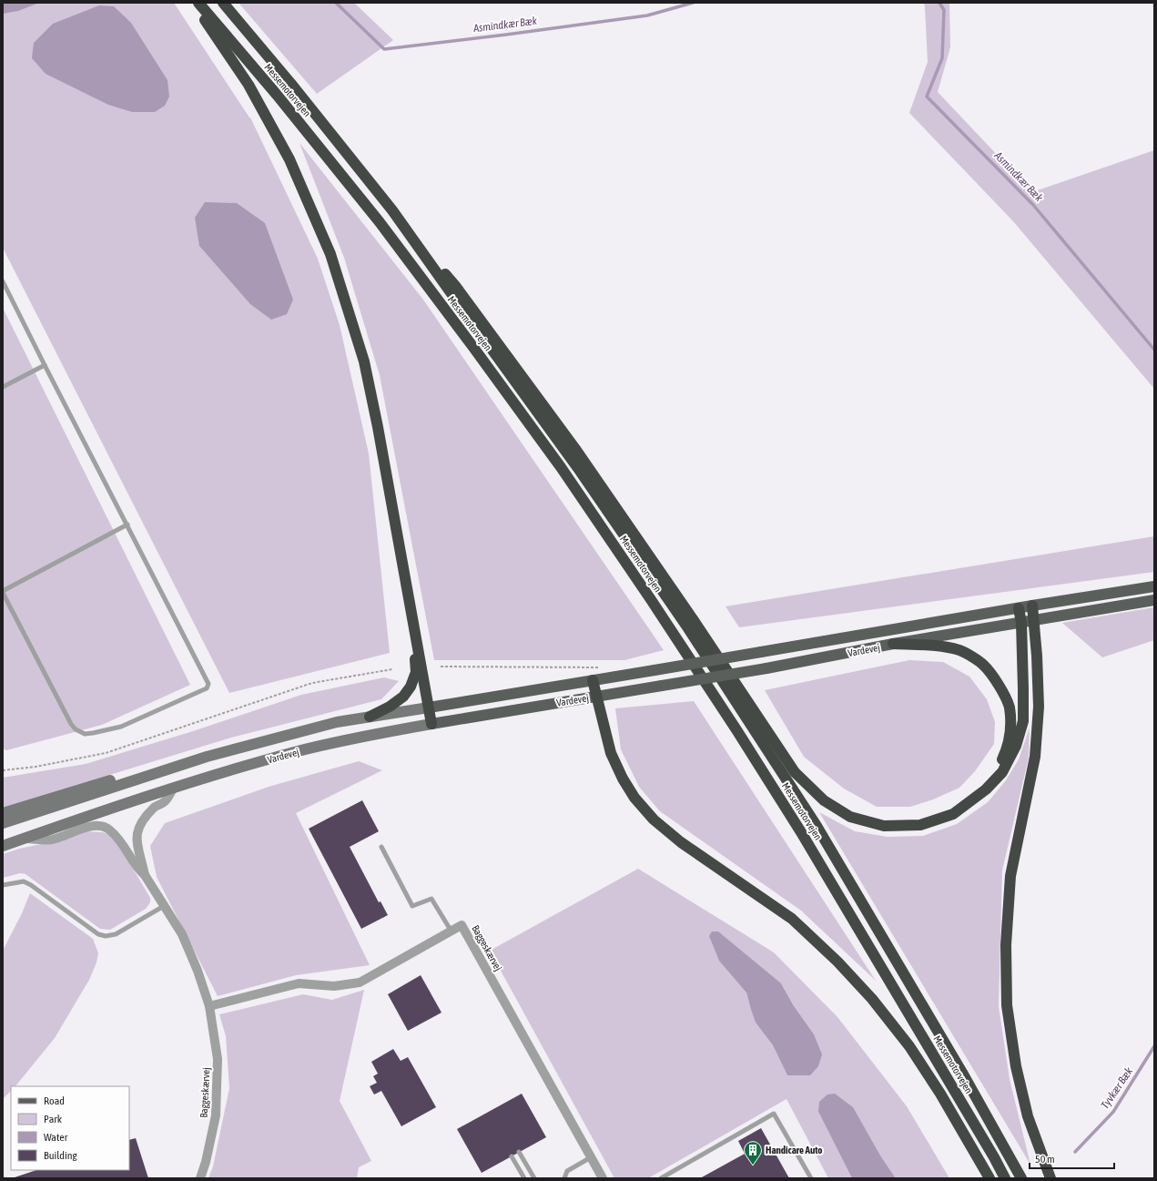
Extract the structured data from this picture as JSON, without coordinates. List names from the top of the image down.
{
  "streets": {
    "highway": ["Messemotorvejen"],
    "main road": ["Vardevej"],
    "street": ["Baggeskærvej"]
  },
  "crossings": [
    ["Vardevej", "Baggeskærvej"]
  ],
  "water": ["Asmindkær Bæk", "Tyvkær Bæk"],
  "places": {
    "building": ["Handicare Auto"]
  },
  "legend": [
    "Road",
    "Park",
    "Water",
    "Building"
  ],
  "scale_bar": "50 m"
}
